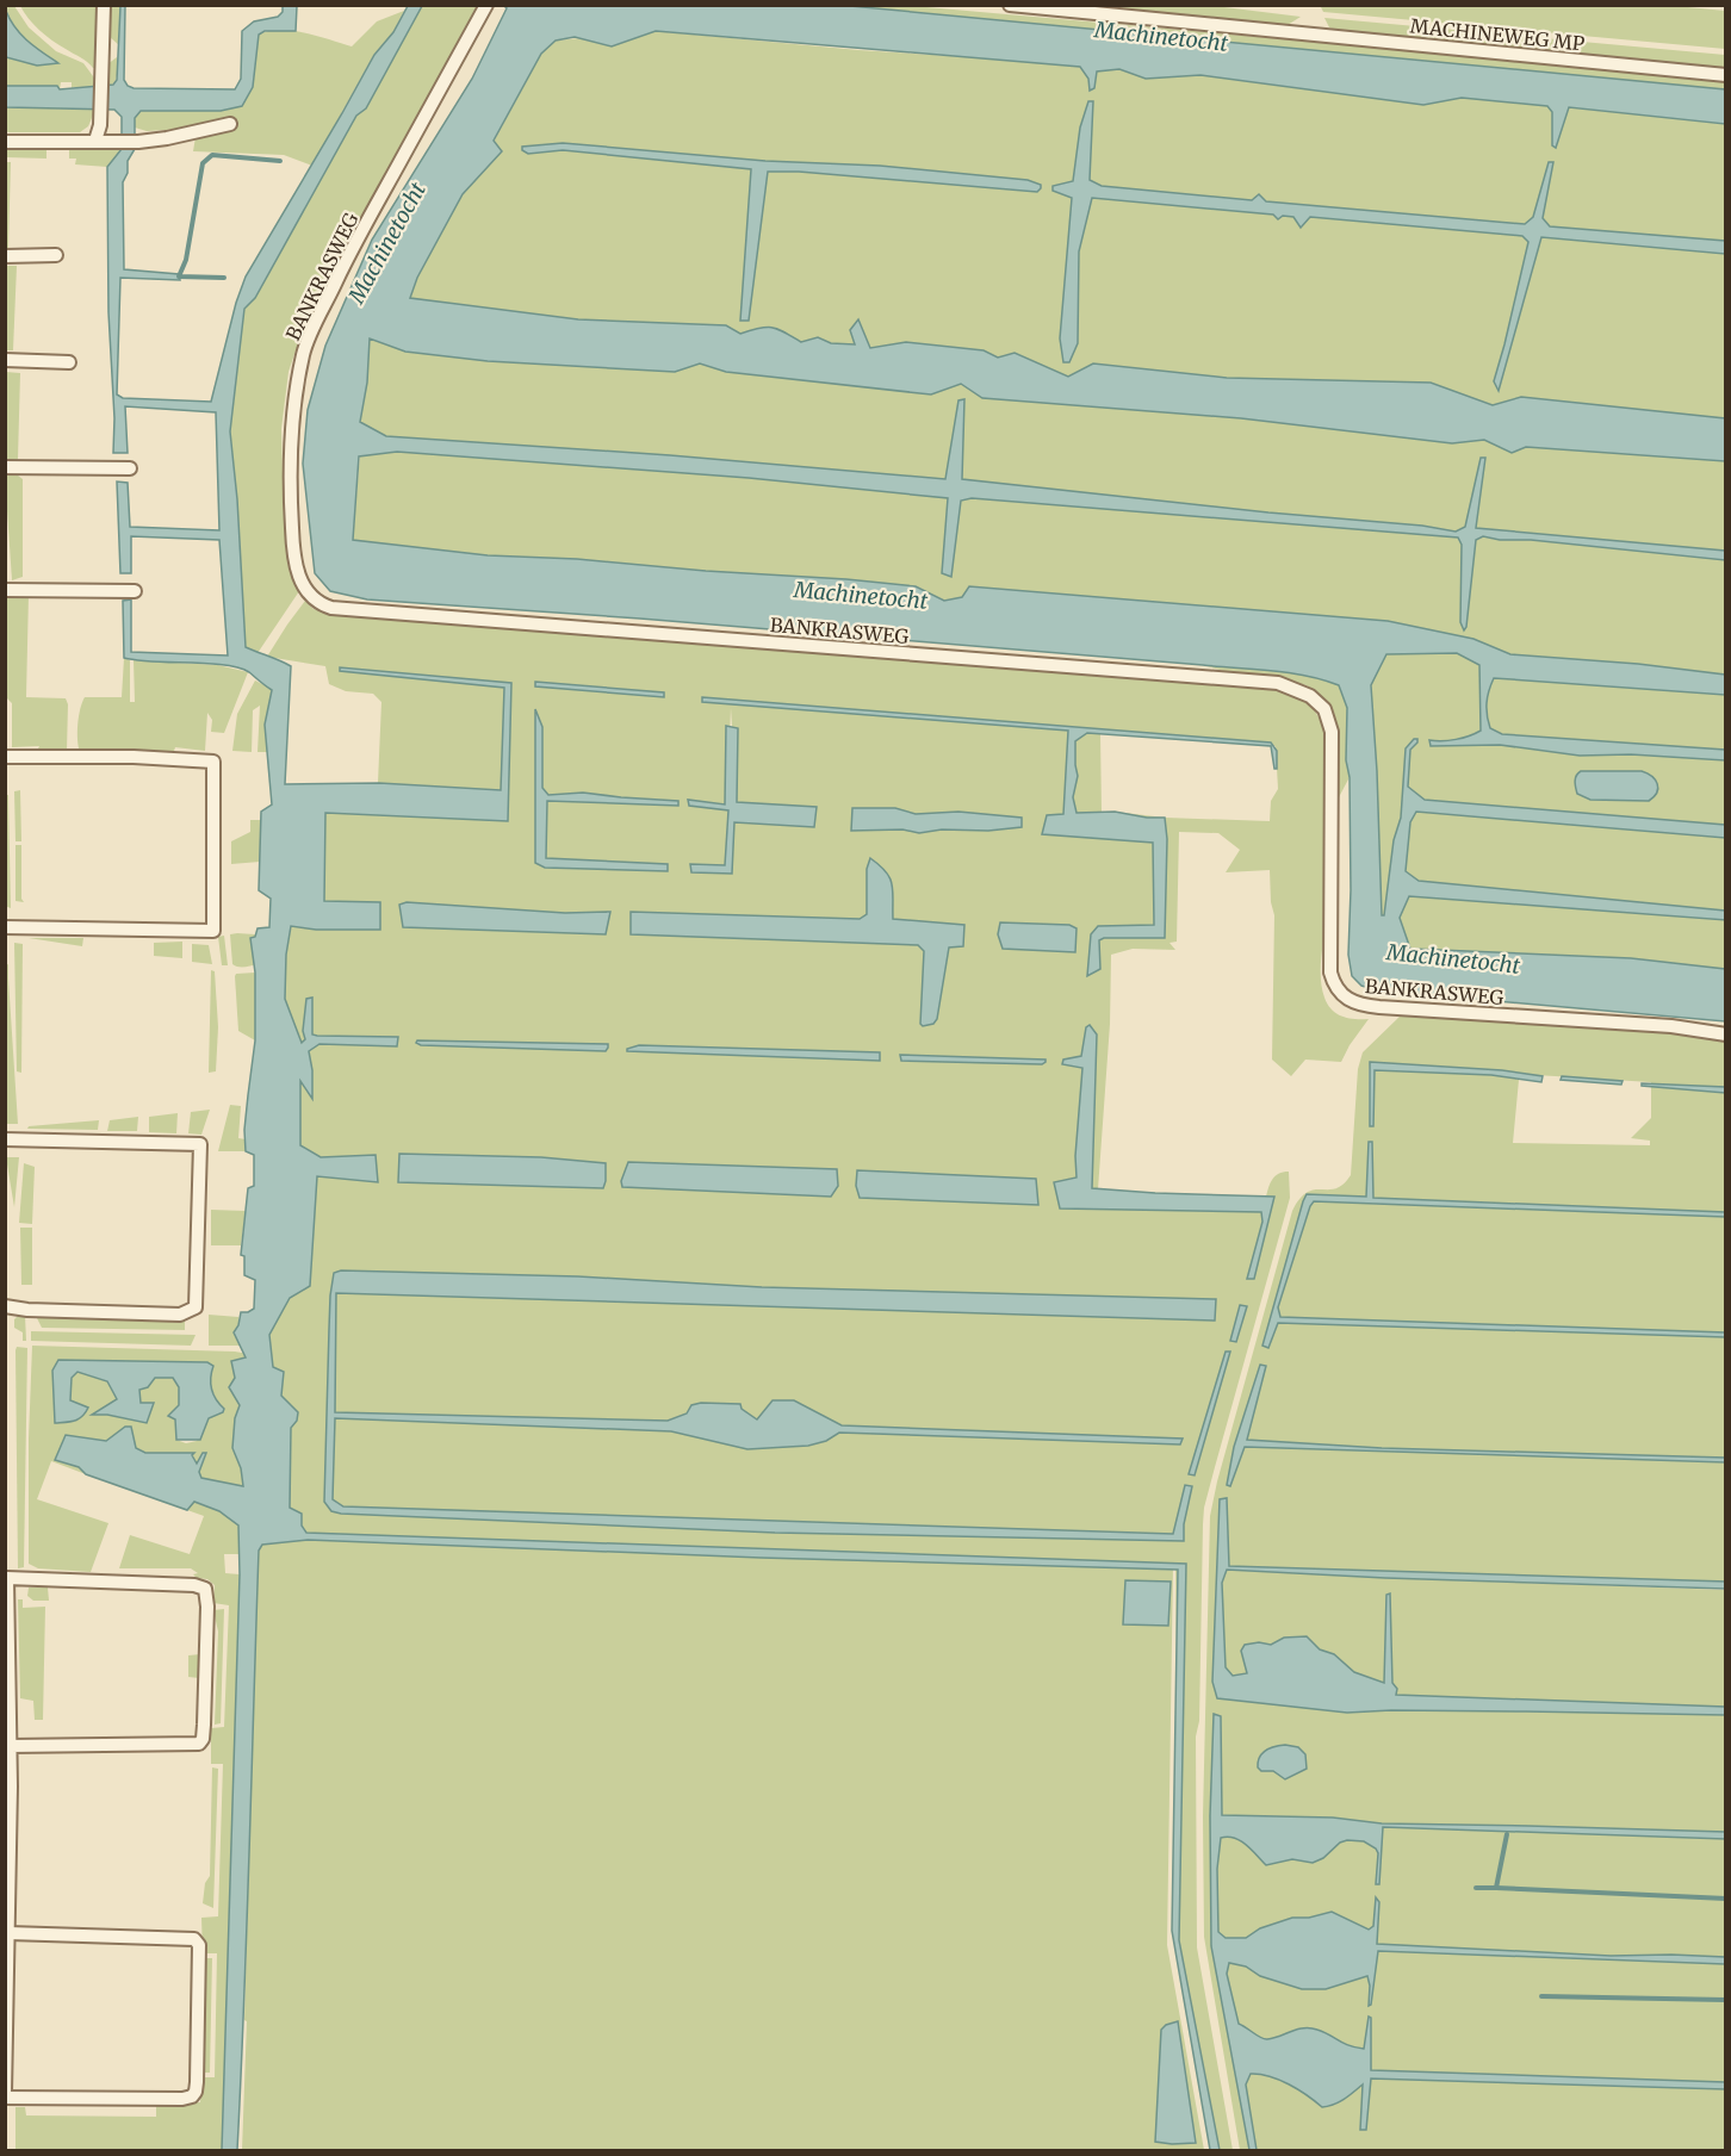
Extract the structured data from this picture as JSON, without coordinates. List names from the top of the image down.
{
  "streets": {
    "street": ["MACHINEWEG MP", "BANKRASWEG"]
  },
  "water": ["Machinetocht"]
}
